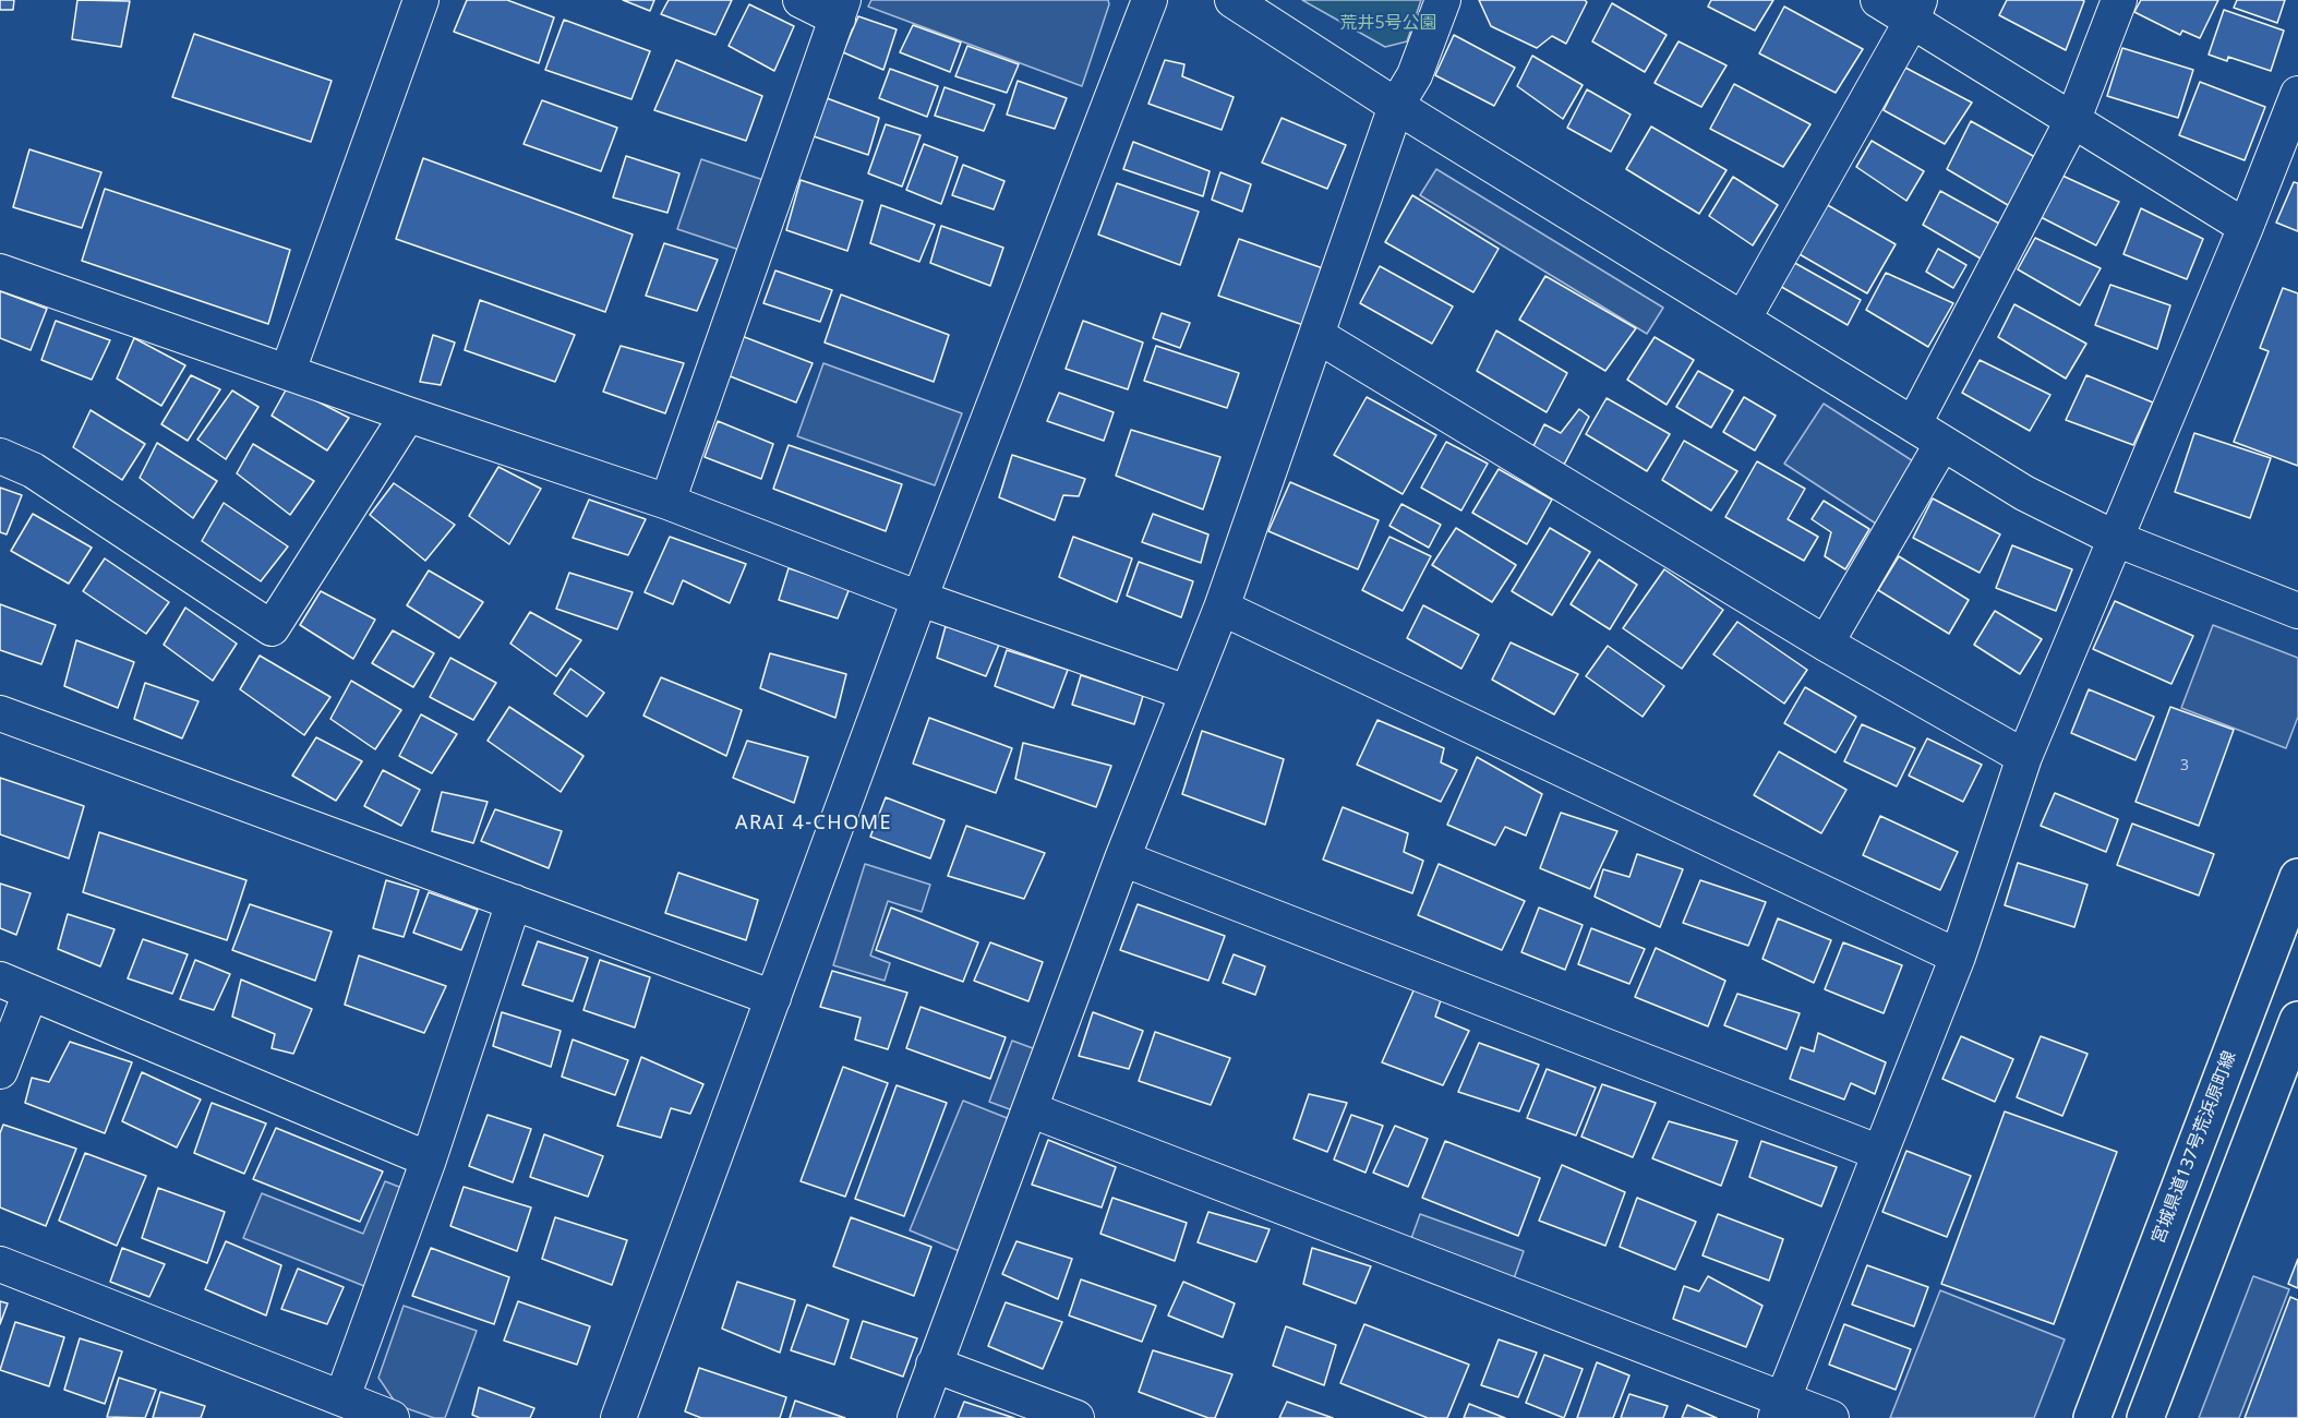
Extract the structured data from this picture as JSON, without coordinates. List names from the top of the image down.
{
  "streets": {
    "main road": ["宮城県道137号荒浜原町線"]
  },
  "districts": ["ARAI 4-CHOME"],
  "parks": ["荒井5号公園"],
  "house_numbers": ["3"]
}
